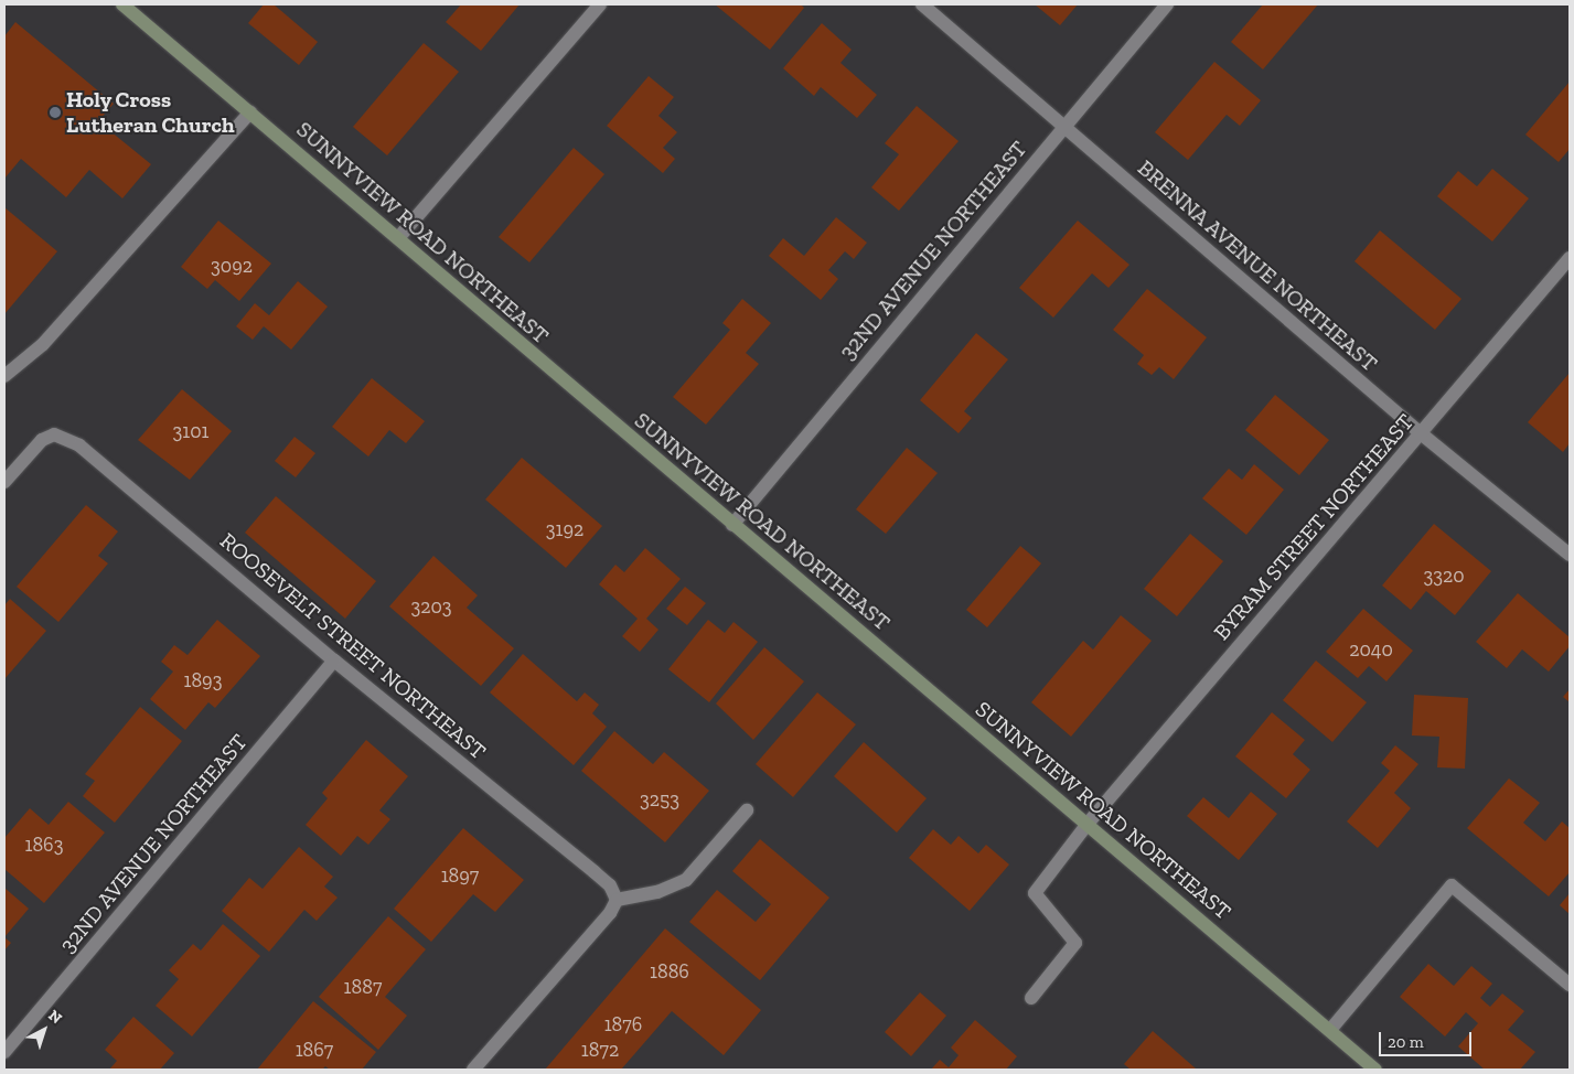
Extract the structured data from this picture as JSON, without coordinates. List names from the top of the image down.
{
  "streets": {
    "main road": ["SUNNYVIEW ROAD NORTHEAST"],
    "street": [
      "32ND AVENUE NORTHEAST",
      "BRENNA AVENUE NORTHEAST",
      "BYRAM STREET NORTHEAST",
      "ROOSEVELT STREET NORTHEAST"
    ]
  },
  "crossings": [
    ["SUNNYVIEW ROAD NORTHEAST", "32ND AVENUE NORTHEAST"],
    ["SUNNYVIEW ROAD NORTHEAST", "BYRAM STREET NORTHEAST"],
    ["32ND AVENUE NORTHEAST", "BRENNA AVENUE NORTHEAST"],
    ["32ND AVENUE NORTHEAST", "ROOSEVELT STREET NORTHEAST"],
    ["BRENNA AVENUE NORTHEAST", "BYRAM STREET NORTHEAST"]
  ],
  "places": ["Holy Cross Lutheran Church"],
  "house_numbers": [
    "3092",
    "3101",
    "3192",
    "3320",
    "3203",
    "2040",
    "1893",
    "3253",
    "1863",
    "1897",
    "1886",
    "1887",
    "1876",
    "1867",
    "1872"
  ],
  "scale_bar": "20 m",
  "north": "top right"
}
